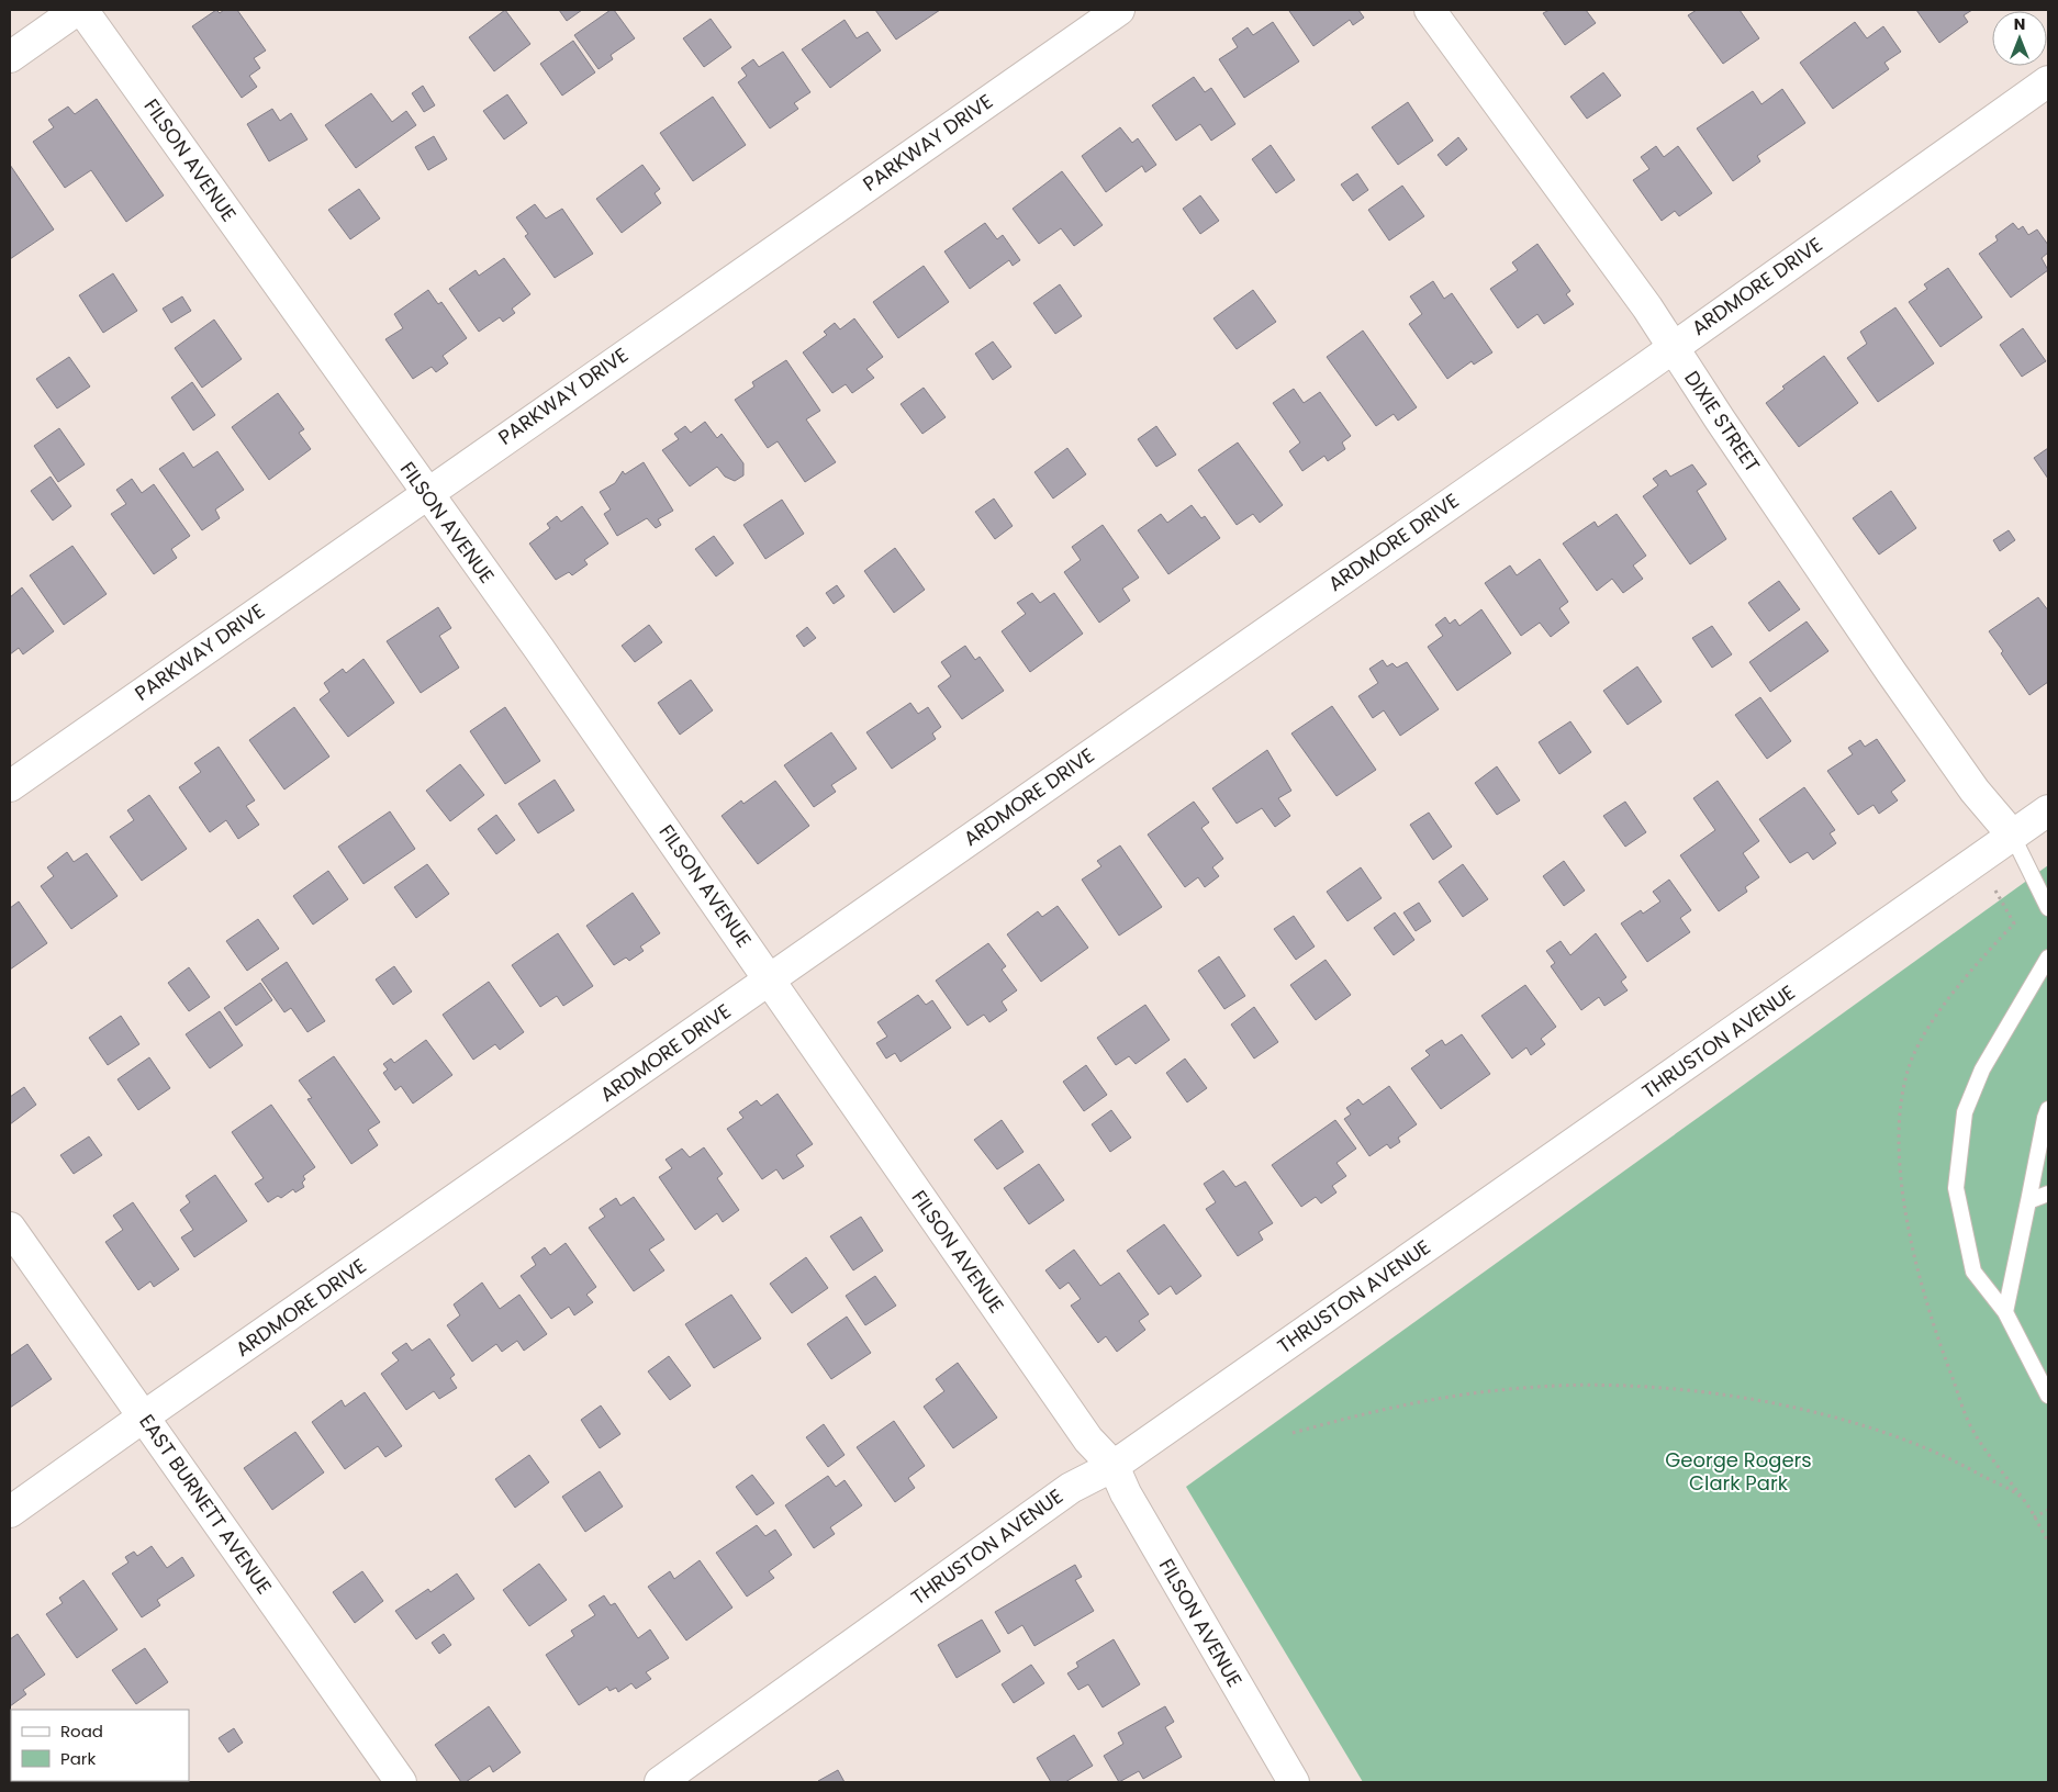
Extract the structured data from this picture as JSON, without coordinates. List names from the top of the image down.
{
  "streets": {
    "street": [
      "PARKWAY DRIVE",
      "FILSON AVENUE",
      "ARDMORE DRIVE",
      "DIXIE STREET",
      "THRUSTON AVENUE",
      "EAST BURNETT AVENUE"
    ]
  },
  "crossings": [
    ["PARKWAY DRIVE", "FILSON AVENUE"],
    ["FILSON AVENUE", "ARDMORE DRIVE"],
    ["FILSON AVENUE", "THRUSTON AVENUE"],
    ["ARDMORE DRIVE", "DIXIE STREET"],
    ["ARDMORE DRIVE", "EAST BURNETT AVENUE"],
    ["DIXIE STREET", "THRUSTON AVENUE"]
  ],
  "parks": ["George Rogers Clark Park"],
  "legend": ["Road", "Park"],
  "north": "top"
}
